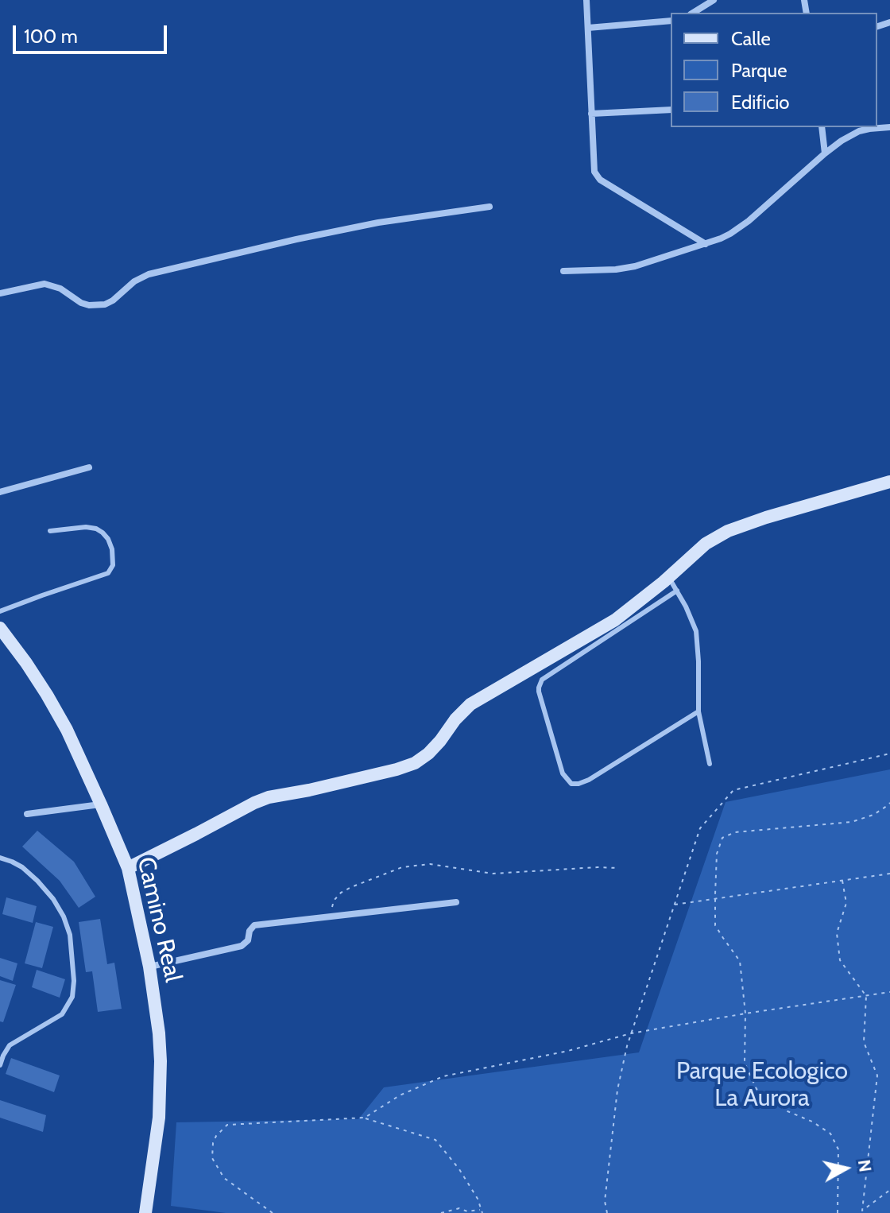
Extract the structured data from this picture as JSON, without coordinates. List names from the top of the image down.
{
  "streets": {
    "street": ["Camino Real"]
  },
  "parks": ["Parque Ecologico La Aurora"],
  "legend": ["Calle", "Parque", "Edificio"],
  "scale_bar": "100 m",
  "north": "right"
}
